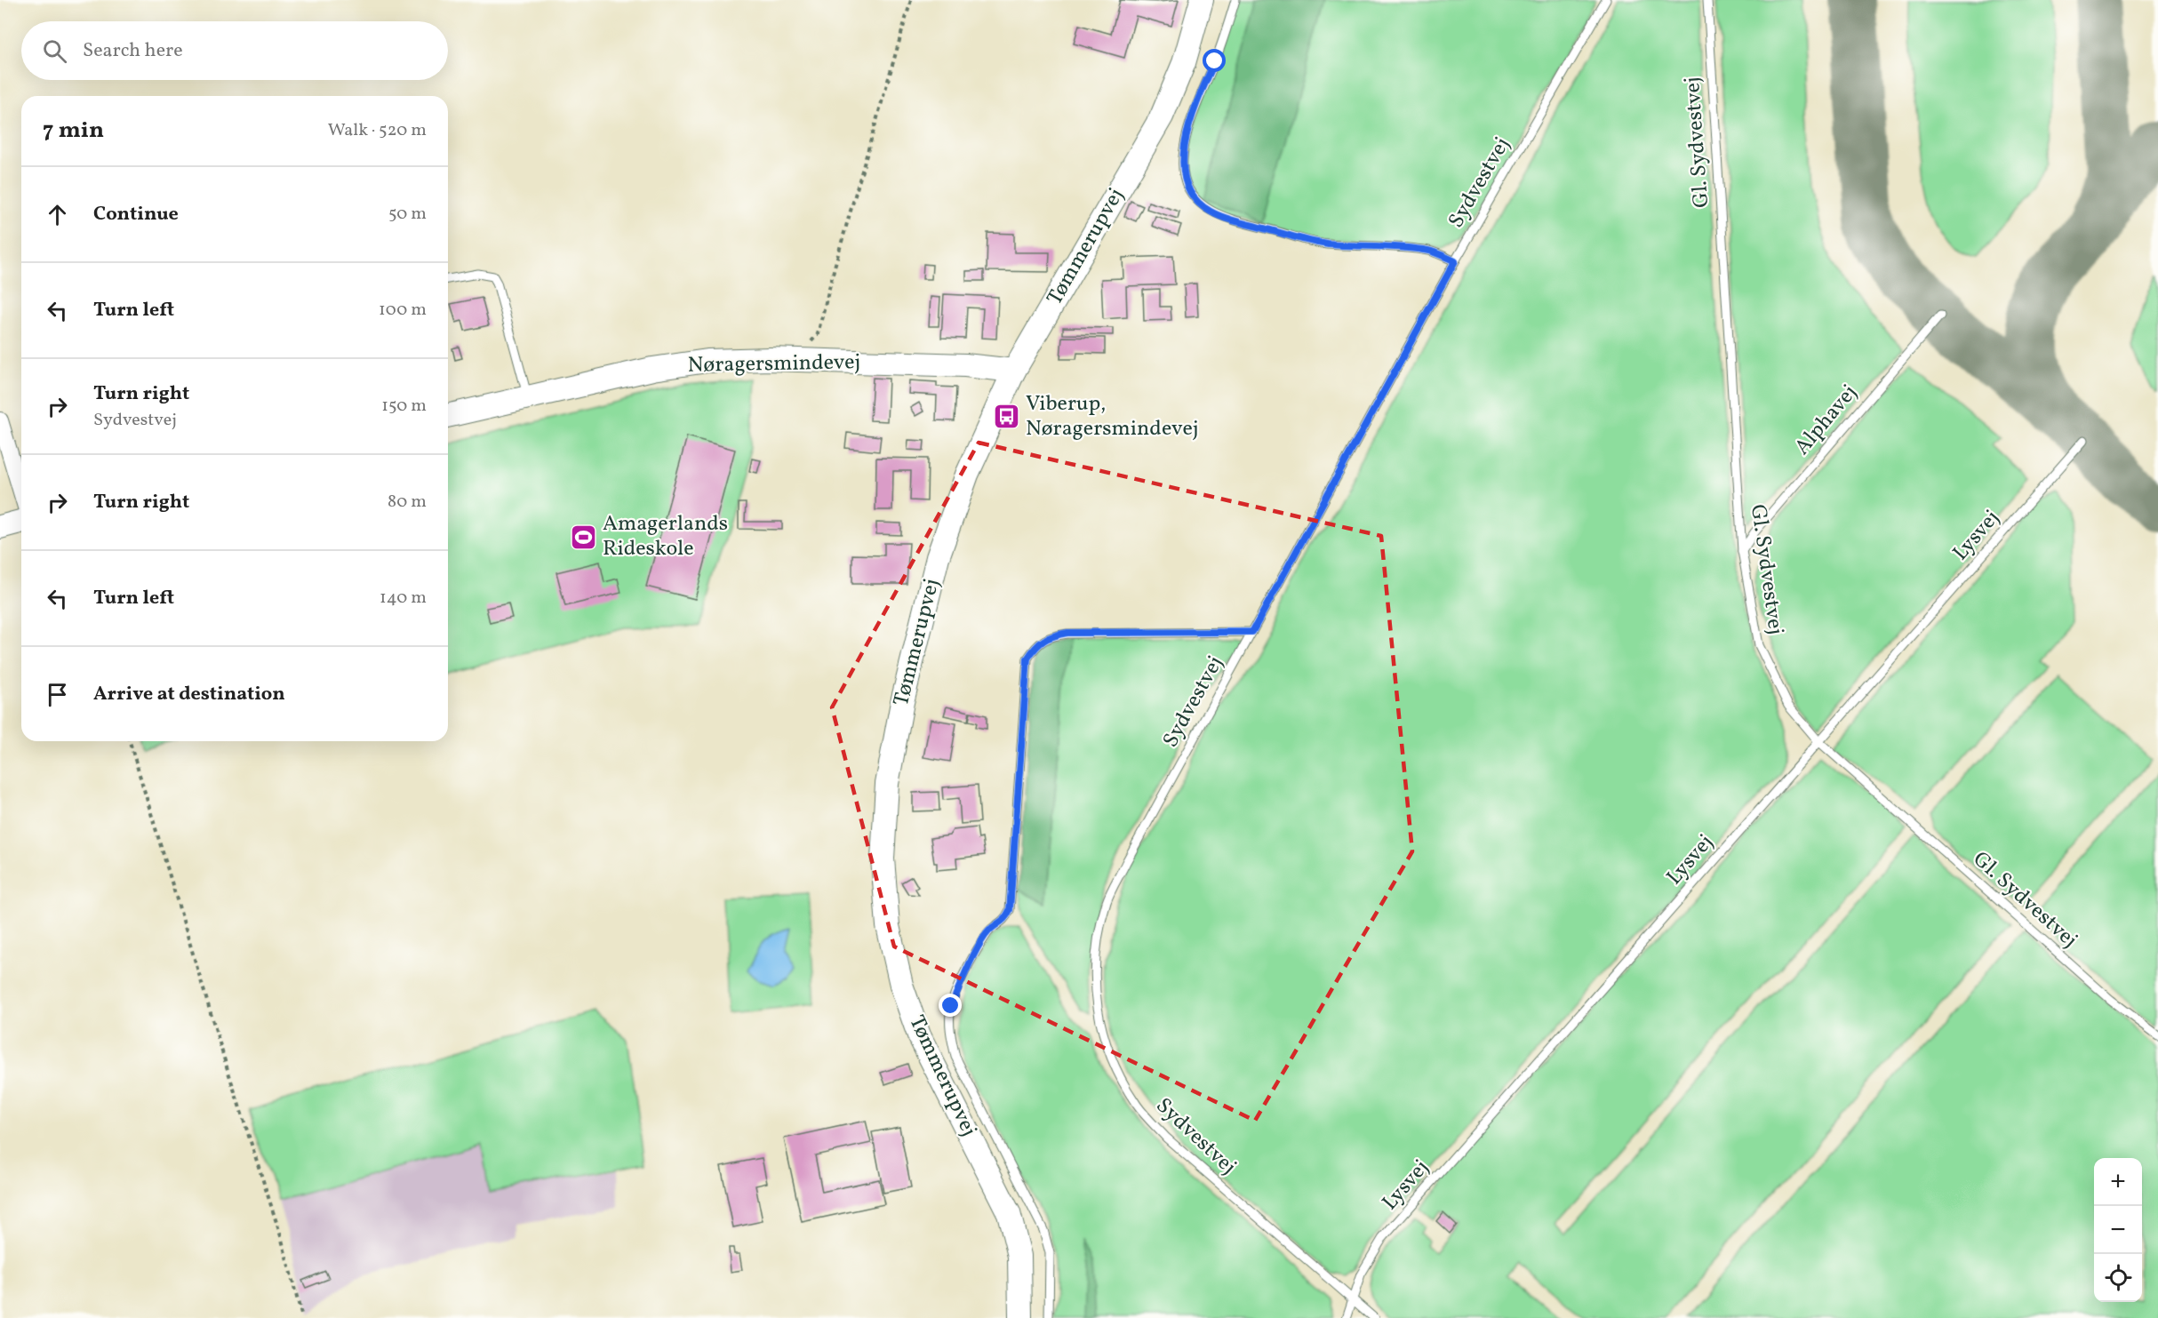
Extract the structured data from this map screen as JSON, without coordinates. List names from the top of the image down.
{
  "streets": {
    "street": ["Tømmerupvej", "Nøragersmindevej"],
    "lane": [
      "Gl. Sydvestvej",
      "Sydvestvej",
      "Alphavej",
      "Lysvej"
    ]
  },
  "crossings": [
    ["Gl. Sydvestvej", "Alphavej"],
    ["Gl. Sydvestvej", "Lysvej"],
    ["Sydvestvej", "Lysvej"],
    ["Tømmerupvej", "Nøragersmindevej"]
  ],
  "places": {
    "bus stop": ["Viberup, Nøragersmindevej"],
    "sports": ["Amagerlands Rideskole"]
  },
  "page": {
    "search": "Search here",
    "heading": ["7 min", "Walk · 520 m"],
    "list": [
      ["Continue", "50 m"],
      ["Turn left", "100 m"],
      ["Turn right", "Sydvestvej", "150 m"],
      ["Turn right", "80 m"],
      ["Turn left", "140 m"],
      "Arrive at destination"
    ],
    "map_buttons": ["+", "−"]
  }
}
